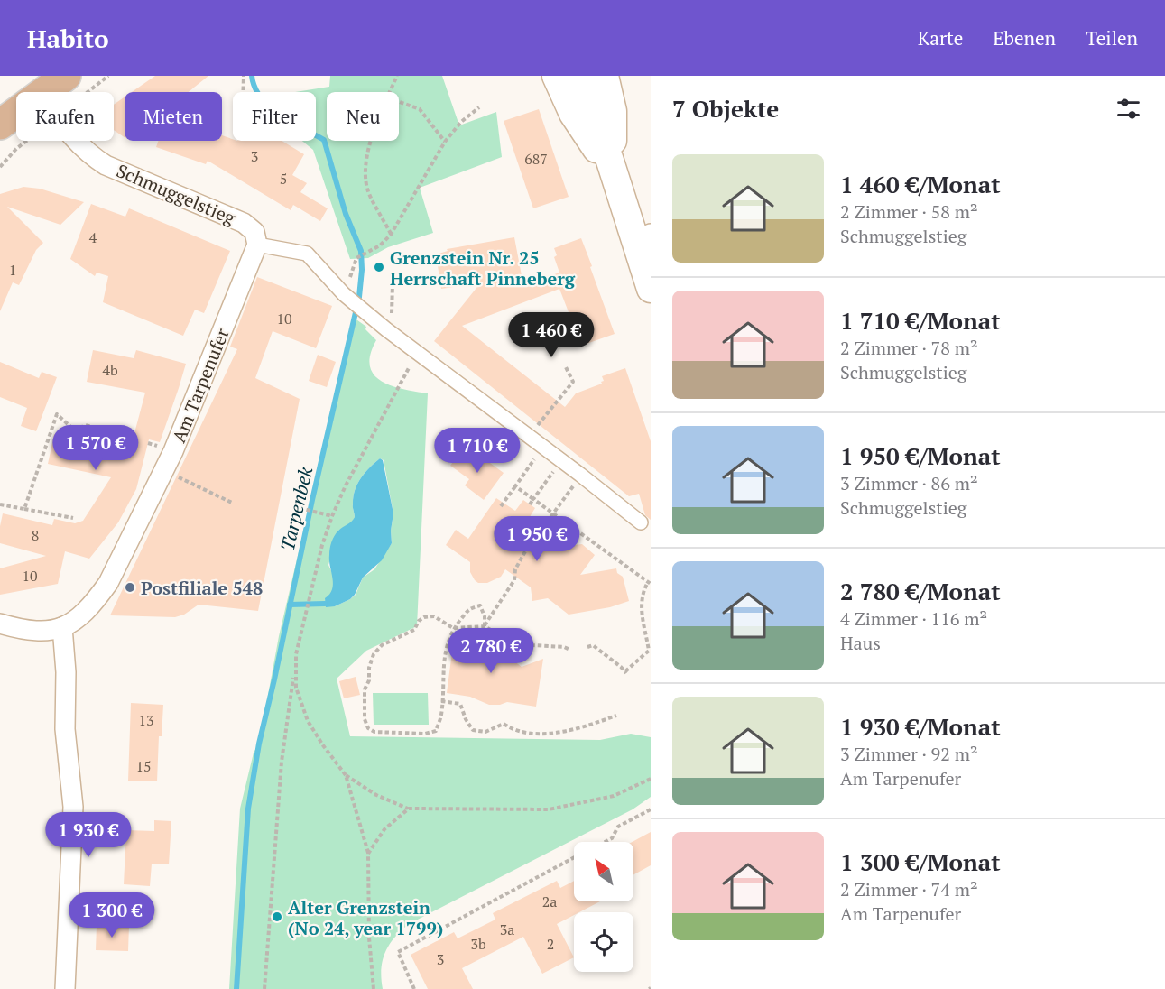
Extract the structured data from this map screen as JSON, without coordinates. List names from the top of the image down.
{
  "streets": {
    "street": ["Schmuggelstieg", "Am Tarpenufer"]
  },
  "crossings": [
    ["Schmuggelstieg", "Am Tarpenufer"]
  ],
  "water": ["Tarpenbek"],
  "places": ["Grenzstein Nr. 25 Herrschaft Pinneberg", "Postfiliale 548", "Alter Grenzstein (No 24, year 1799)"],
  "house_numbers": [
    "3",
    "687",
    "5",
    "4",
    "1",
    "10",
    "4b",
    "8",
    "10",
    "13",
    "15",
    "2a",
    "3a",
    "3b",
    "2",
    "3"
  ],
  "north": "top left",
  "page": {
    "header": "Habito",
    "nav": ["Karte", "Ebenen", "Teilen"],
    "heading": "7 Objekte",
    "chip": [
      "Kaufen",
      "Mieten",
      "Filter",
      "Neu"
    ],
    "list": [
      {
        "name": "1 460 €/Monat",
        "note": "2 Zimmer · 58 m² · Schmuggelstieg"
      },
      {
        "name": "1 710 €/Monat",
        "note": "2 Zimmer · 78 m² · Schmuggelstieg"
      },
      {
        "name": "1 950 €/Monat",
        "note": "3 Zimmer · 86 m² · Schmuggelstieg"
      },
      {
        "name": "2 780 €/Monat",
        "note": "4 Zimmer · 116 m² · Haus"
      },
      {
        "name": "1 930 €/Monat",
        "note": "3 Zimmer · 92 m² · Am Tarpenufer"
      },
      {
        "name": "1 300 €/Monat",
        "note": "2 Zimmer · 74 m² · Am Tarpenufer"
      }
    ],
    "price": [
      "1 460 €",
      "1 570 €",
      "1 710 €",
      "1 950 €",
      "2 780 €",
      "1 930 €",
      "1 300 €"
    ]
  }
}
